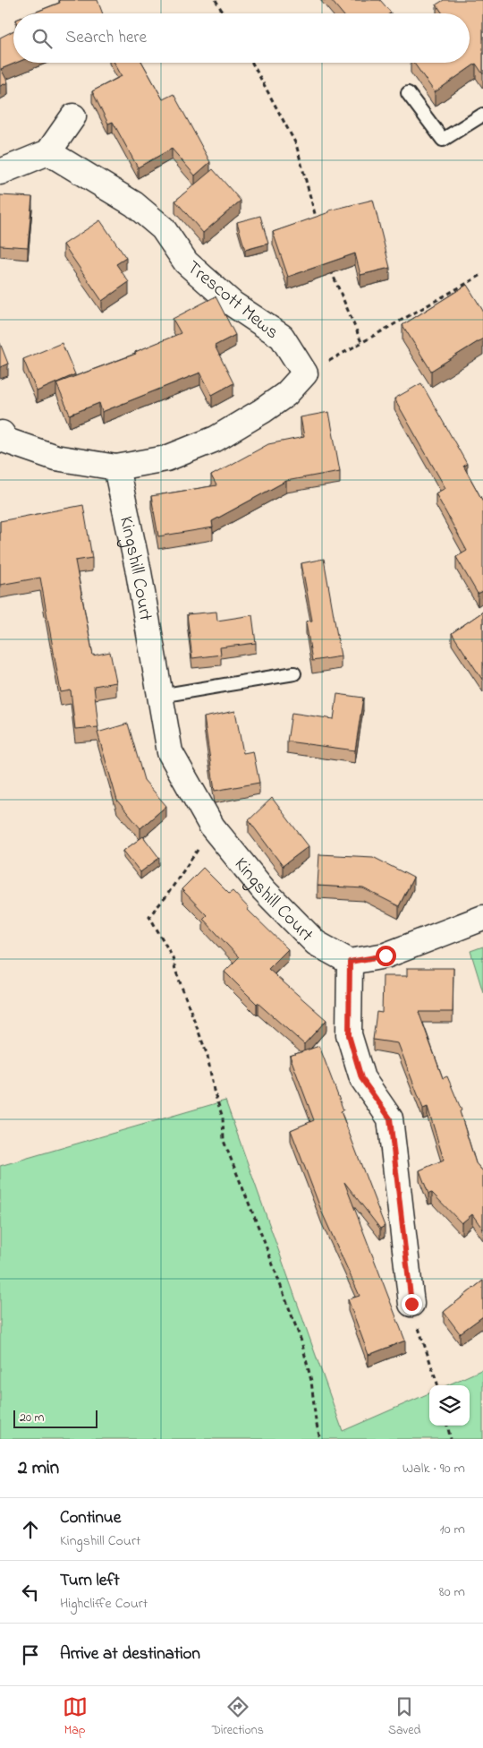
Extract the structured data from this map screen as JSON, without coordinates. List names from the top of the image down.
{
  "streets": {
    "street": ["Trescott Mews", "Kingshill Court"]
  },
  "scale_bar": "20 m",
  "page": {
    "search": "Search here",
    "scale": "20 m",
    "heading": ["2 min", "Walk · 90 m"],
    "list": [
      ["Continue", "Kingshill Court", "10 m"],
      ["Turn left", "Highcliffe Court", "80 m"],
      "Arrive at destination"
    ],
    "nav": ["Map", "Directions", "Saved"]
  }
}
